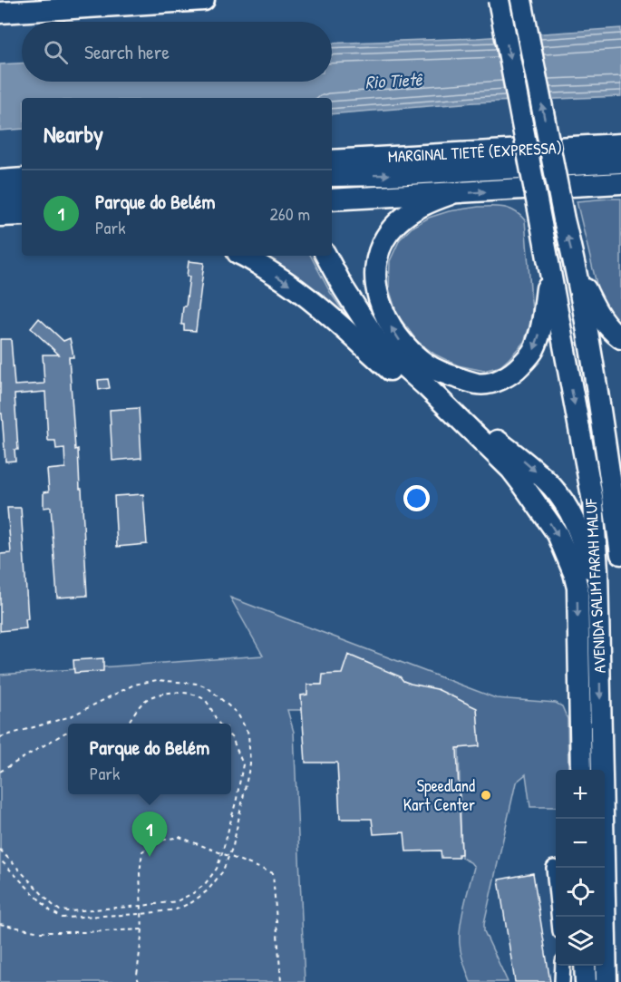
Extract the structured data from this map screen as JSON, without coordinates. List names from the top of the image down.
{
  "streets": {
    "highway": ["MARGINAL TIETÊ (EXPRESSA)", "AVENIDA SALIM FARAH MALUF"]
  },
  "water": ["Rio Tietê"],
  "places": ["Speedland Kart Center"],
  "page": {
    "search": "Search here",
    "heading": "Nearby",
    "list": [
      {
        "mark": "1",
        "name": "Parque do Belém",
        "note": "Park",
        "value": "260 m"
      }
    ],
    "popup": ["Parque do Belém", "Park"],
    "map_buttons": ["+", "−"],
    "pins": "1"
  }
}
